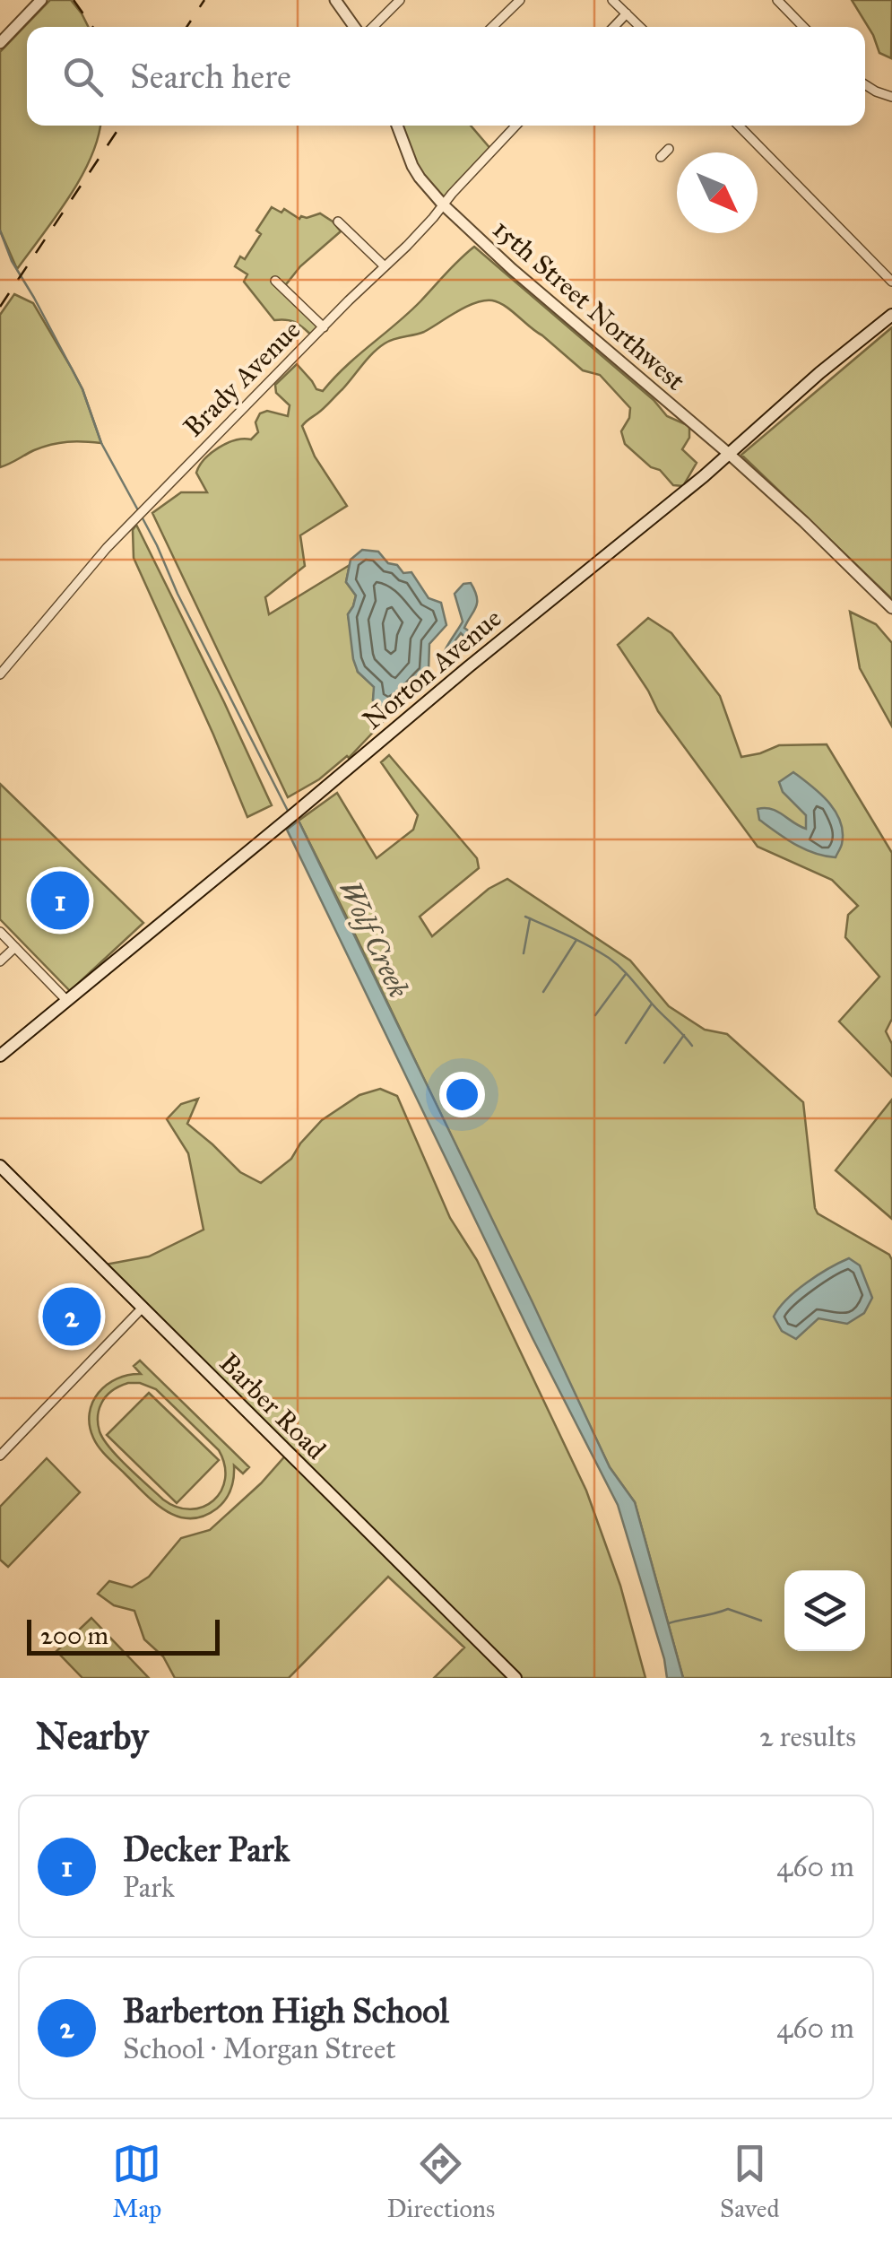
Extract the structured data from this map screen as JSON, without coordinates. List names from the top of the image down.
{
  "streets": {
    "main road": ["Norton Avenue", "Barber Road"],
    "street": ["15th Street Northwest", "Brady Avenue"]
  },
  "crossings": [
    ["15th Street Northwest", "Brady Avenue"],
    ["15th Street Northwest", "Norton Avenue"]
  ],
  "water": ["Wolf Creek"],
  "scale_bar": "200 m",
  "north": "bottom right",
  "page": {
    "search": "Search here",
    "pins": ["1", "2"],
    "scale": "200 m",
    "heading": ["Nearby", "2 results"],
    "list": [
      {
        "mark": "1",
        "name": "Decker Park",
        "note": "Park",
        "value": "460 m"
      },
      {
        "mark": "2",
        "name": "Barberton High School",
        "note": "School · Morgan Street",
        "value": "460 m"
      }
    ],
    "nav": ["Map", "Directions", "Saved"]
  }
}
